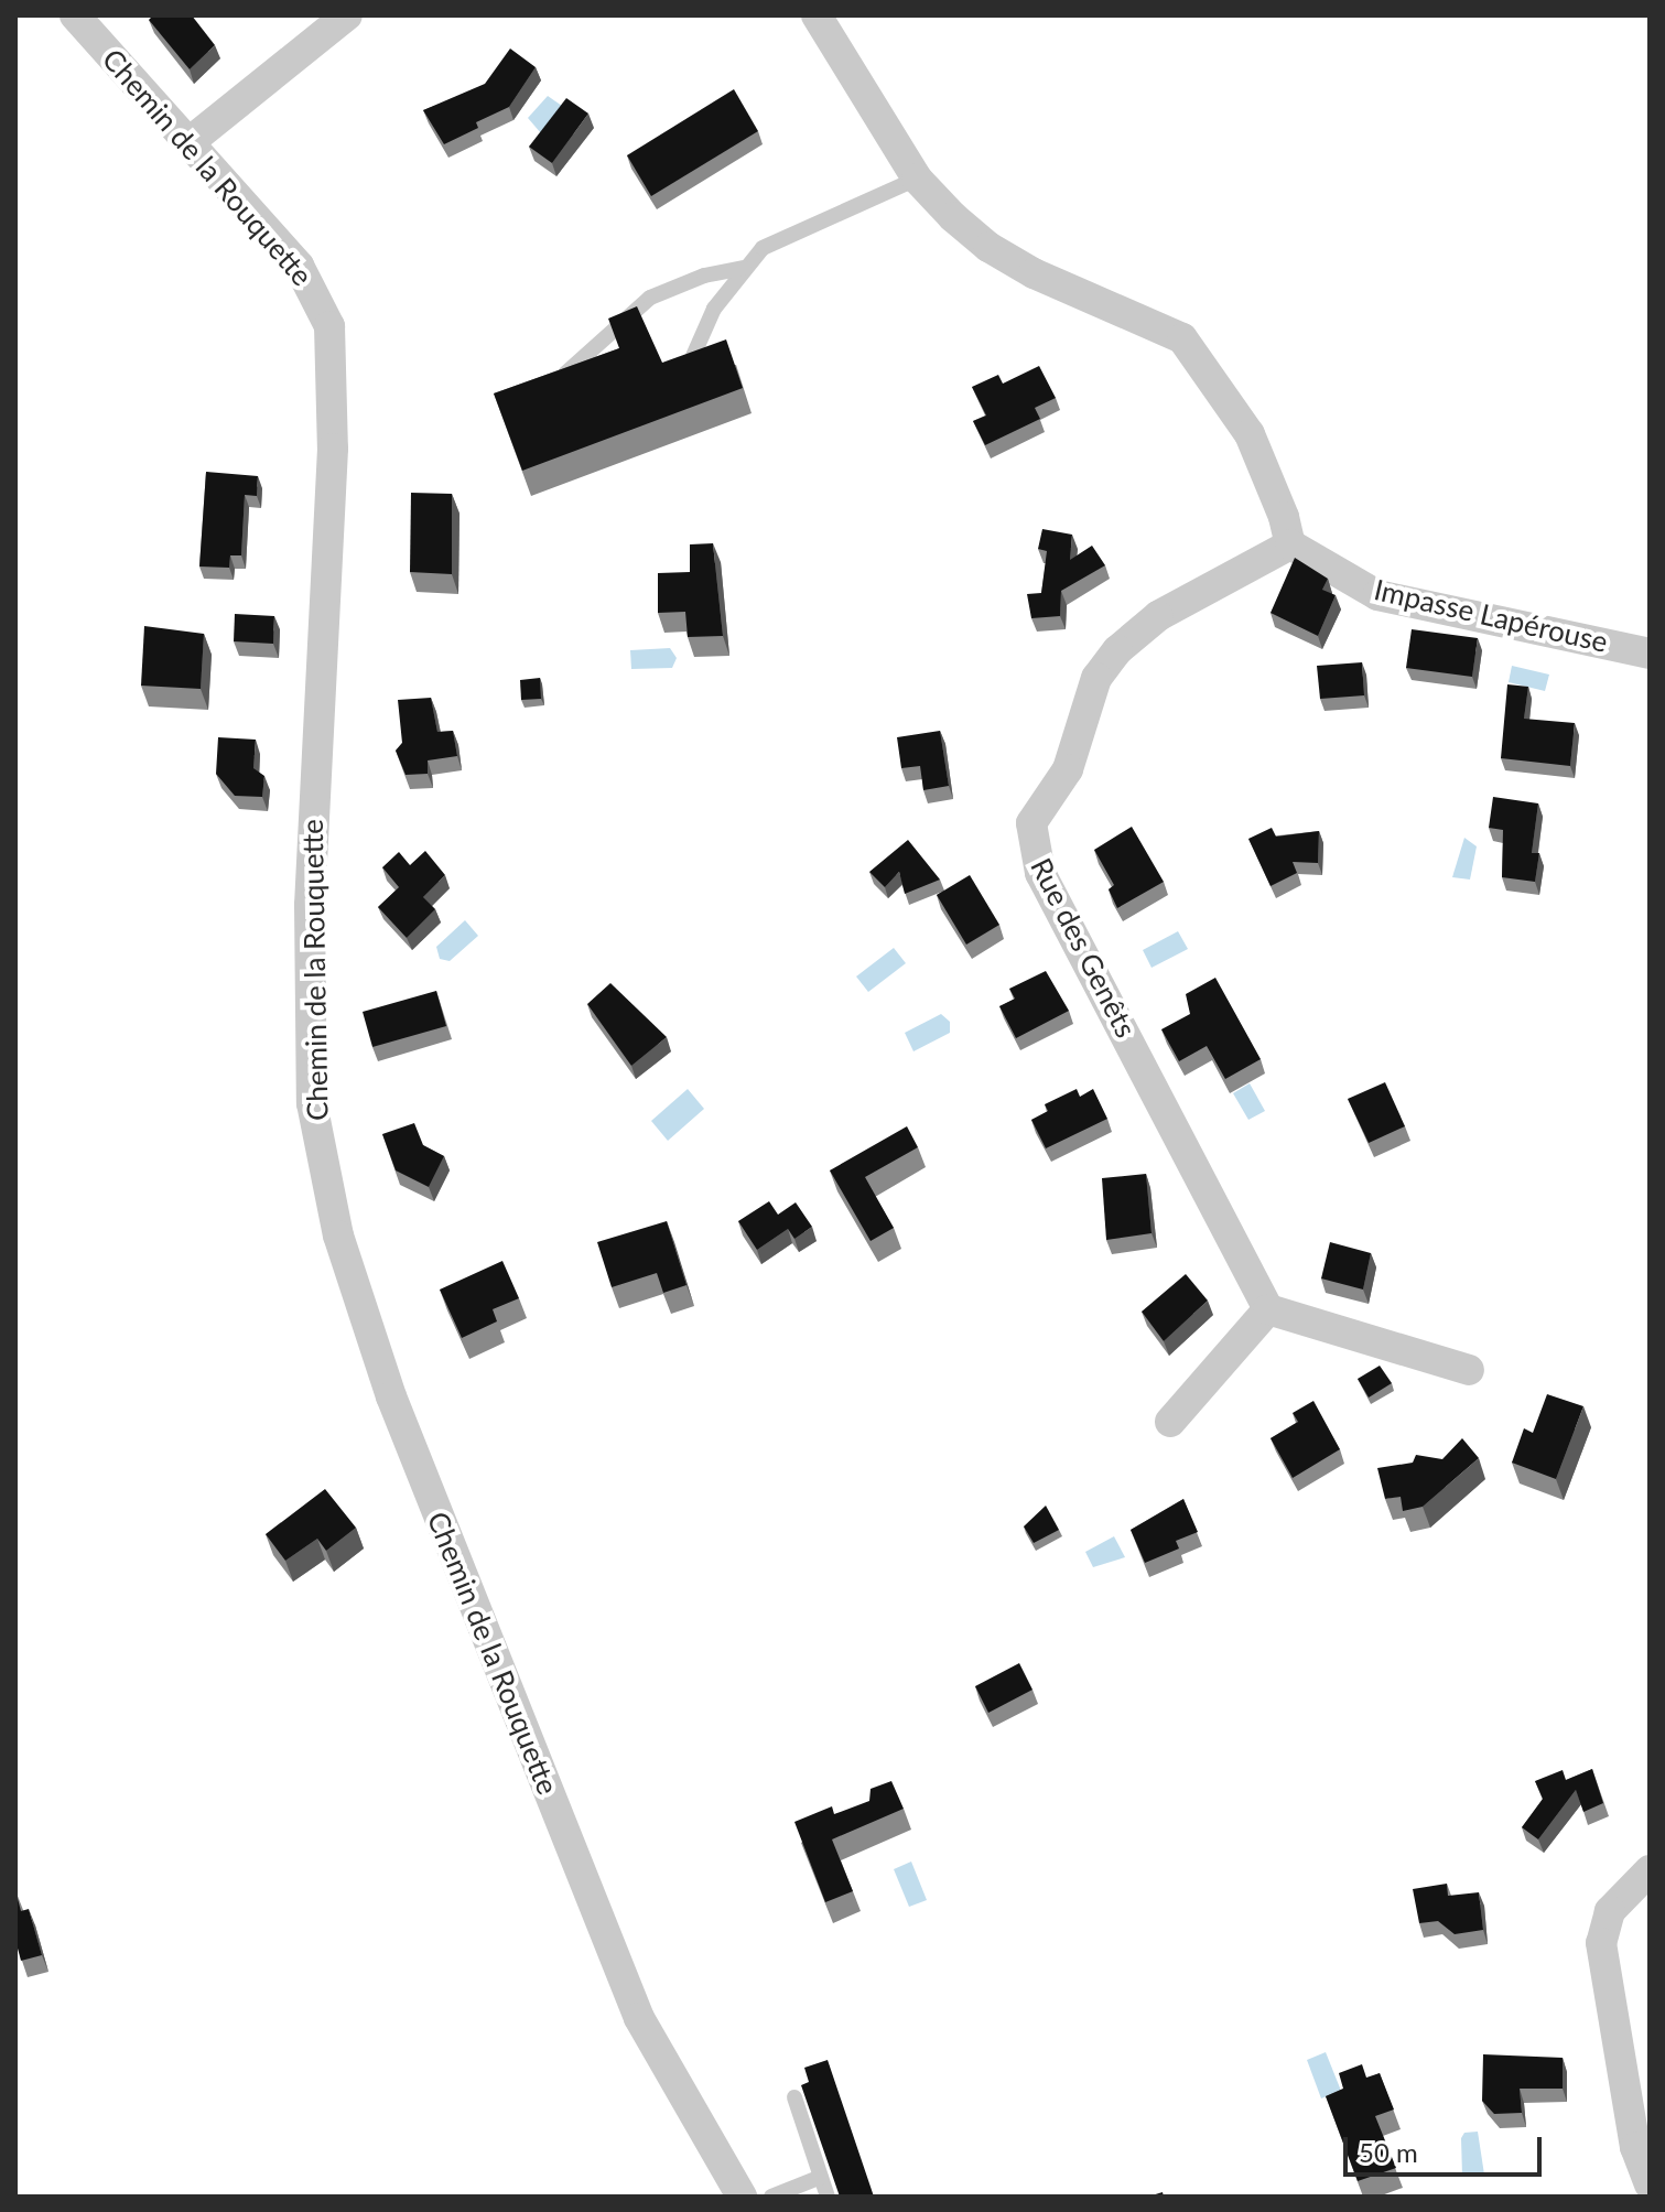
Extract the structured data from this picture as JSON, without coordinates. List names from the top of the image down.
{
  "streets": {
    "street": ["Chemin de la Rouquette", "Impasse Lapérouse", "Rue des Genêts"]
  },
  "crossings": [
    ["Impasse Lapérouse", "Rue des Genêts"]
  ],
  "scale_bar": "50 m"
}
